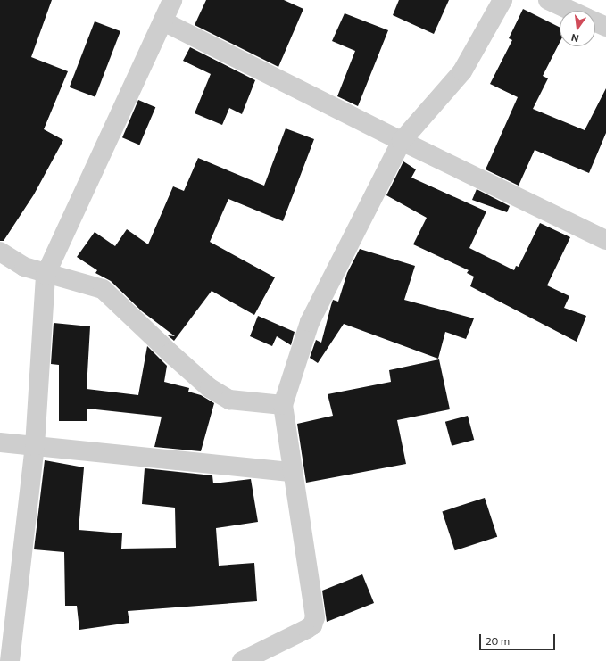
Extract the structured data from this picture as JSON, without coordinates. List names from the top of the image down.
{
  "scale_bar": "20 m",
  "north": "bottom"
}
